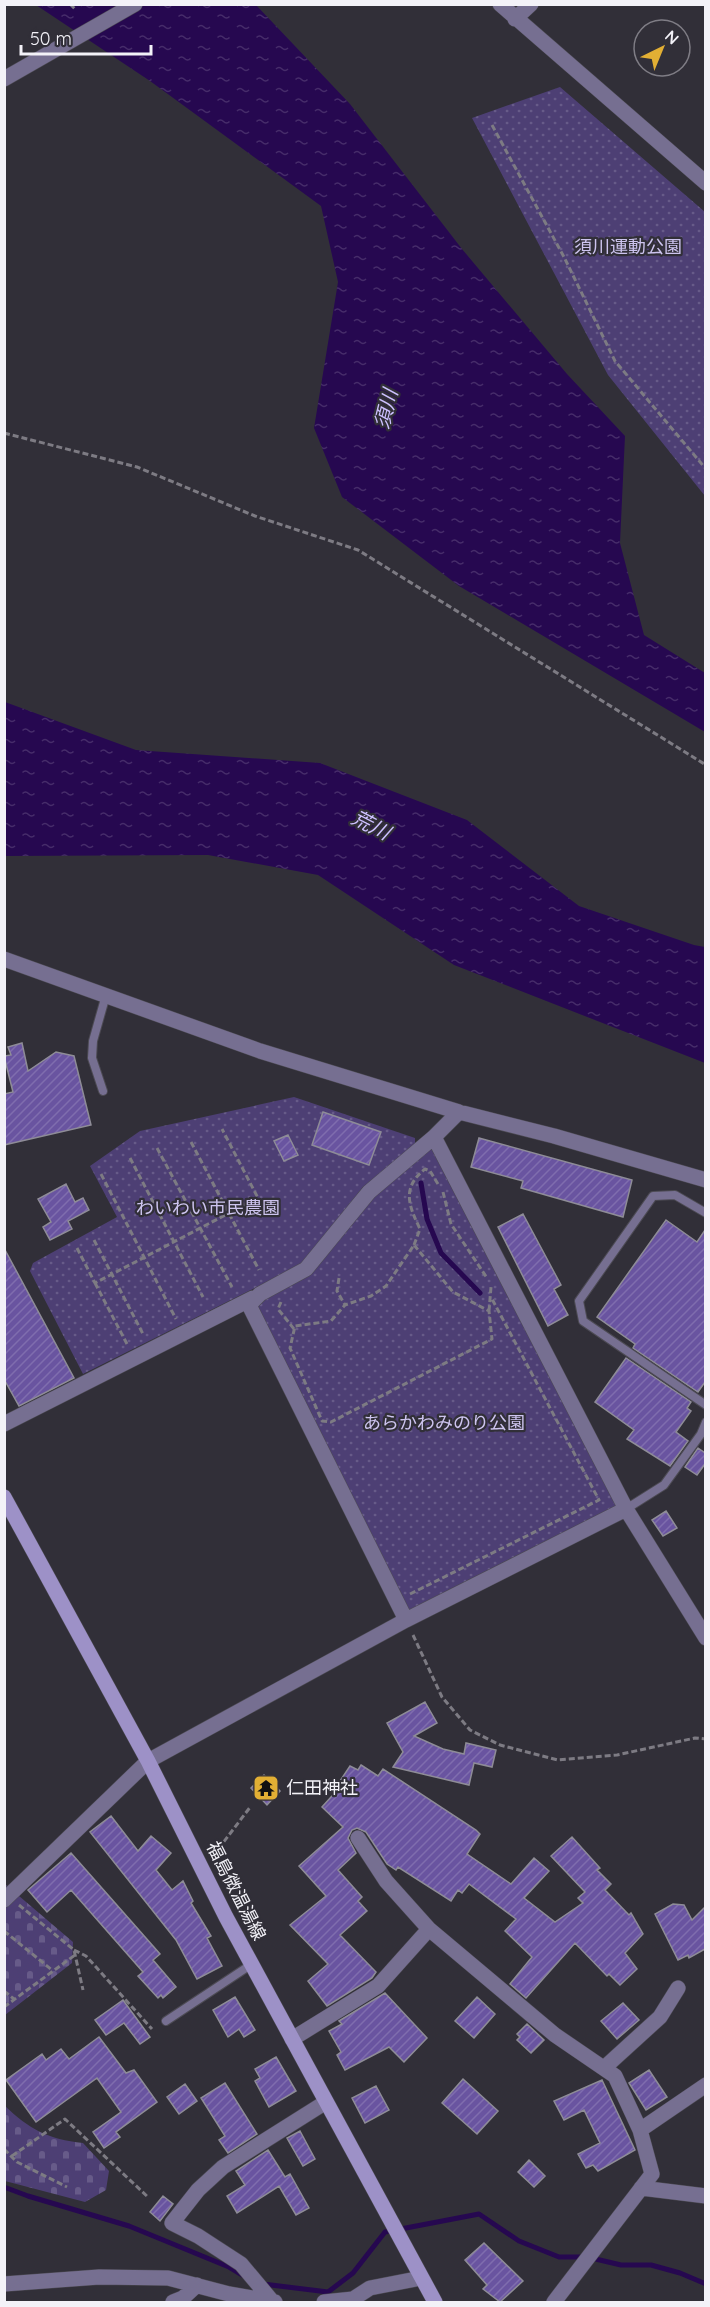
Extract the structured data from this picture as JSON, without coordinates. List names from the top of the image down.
{
  "streets": {
    "main road": ["福島微温湯線"]
  },
  "water": ["須川", "荒川"],
  "parks": ["須川運動公園", "わいわい市民農園", "あらかわみのり公園"],
  "places": {
    "temple": ["仁田神社"]
  },
  "scale_bar": "50 m",
  "north": "top right"
}
